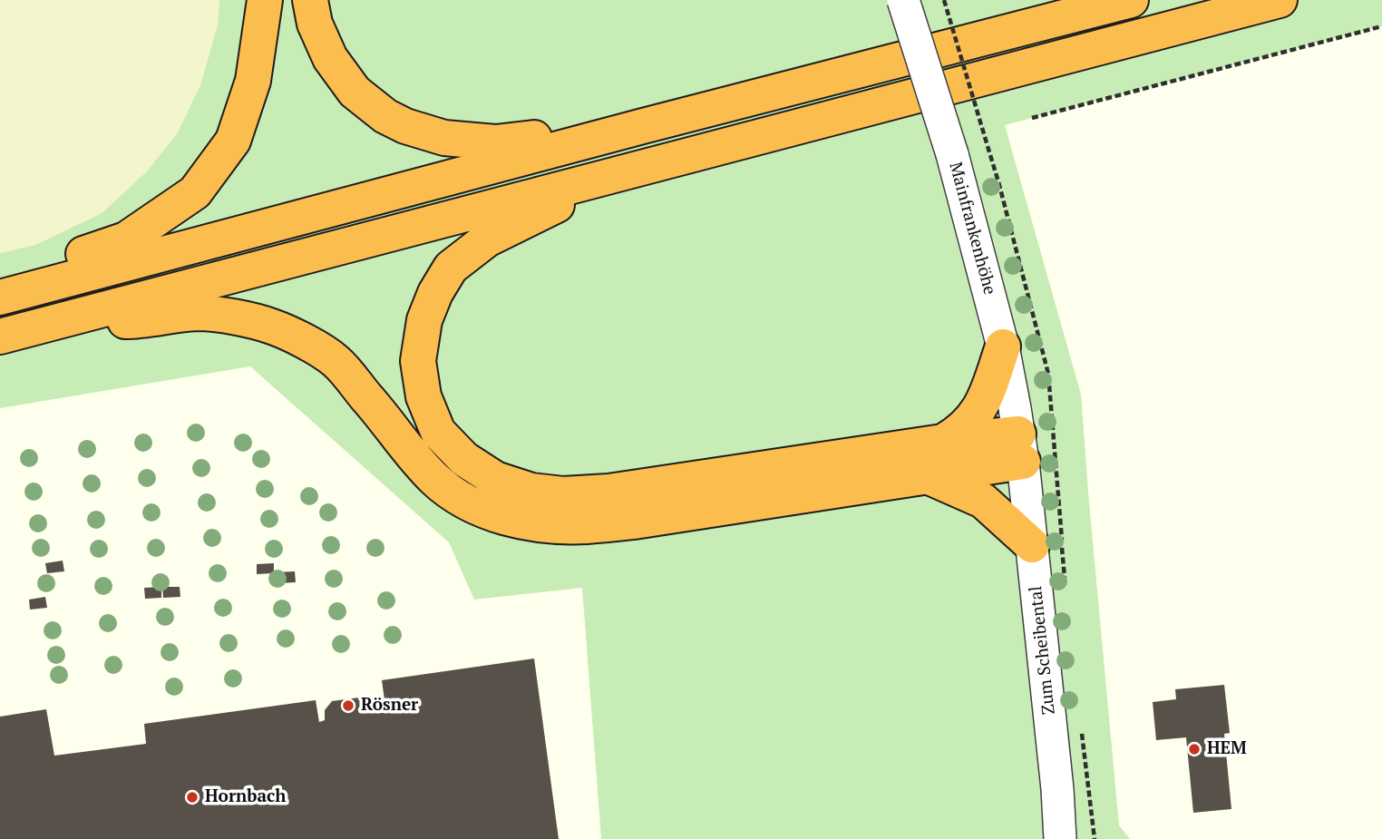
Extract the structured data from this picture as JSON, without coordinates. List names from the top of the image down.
{
  "streets": {
    "street": ["Mainfrankenhöhe", "Zum Scheibental"]
  },
  "crossings": [
    ["Mainfrankenhöhe", "Zum Scheibental"]
  ],
  "places": ["Rösner", "HEM", "Hornbach"]
}
